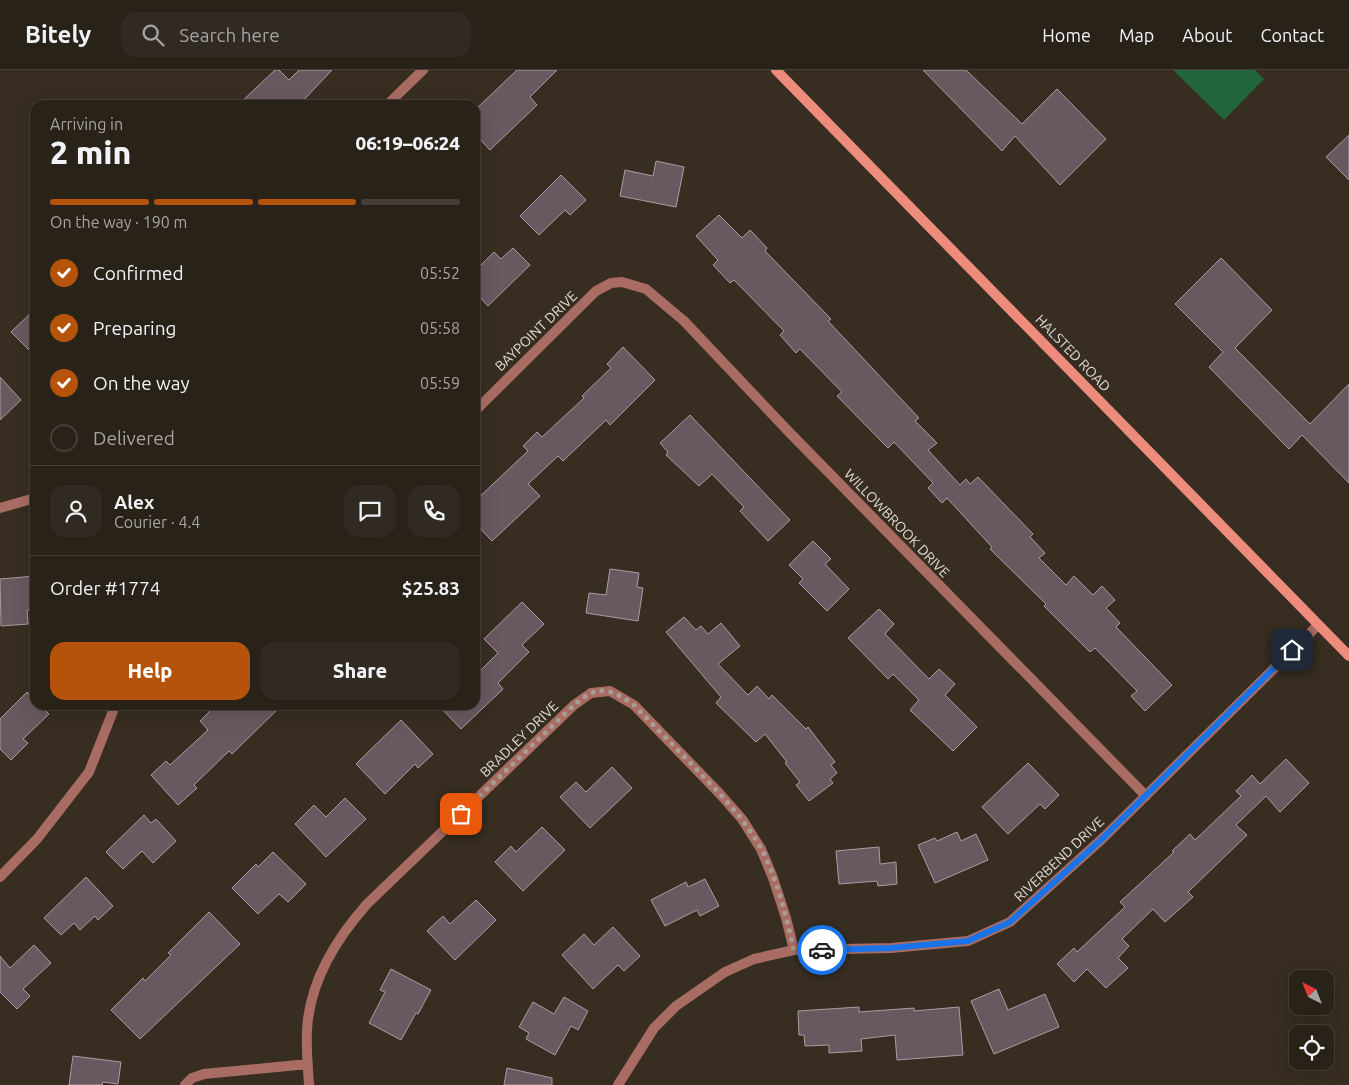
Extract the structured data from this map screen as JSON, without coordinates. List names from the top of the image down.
{
  "streets": {
    "street": [
      "BAYPOINT DRIVE",
      "HALSTED ROAD",
      "WILLOWBROOK DRIVE",
      "BRADLEY DRIVE",
      "RIVERBEND DRIVE"
    ]
  },
  "crossings": [
    ["BAYPOINT DRIVE", "WILLOWBROOK DRIVE"],
    ["HALSTED ROAD", "RIVERBEND DRIVE"],
    ["WILLOWBROOK DRIVE", "RIVERBEND DRIVE"],
    ["BRADLEY DRIVE", "RIVERBEND DRIVE"]
  ],
  "north": "top left",
  "page": {
    "header": "Bitely",
    "search": "Search here",
    "nav": [
      "Home",
      "Map",
      "About",
      "Contact"
    ],
    "heading": ["2 min", "Arriving in", "06:19–06:24"],
    "panel": [
      "Alex",
      "Courier · 4.4",
      "Order #1774",
      "$25.83"
    ],
    "bar": "On the way · 190 m",
    "list": [
      ["Confirmed", "05:52"],
      ["Preparing", "05:58"],
      ["On the way", "05:59"],
      "Delivered"
    ],
    "buttons": ["Help", "Share"]
  }
}
